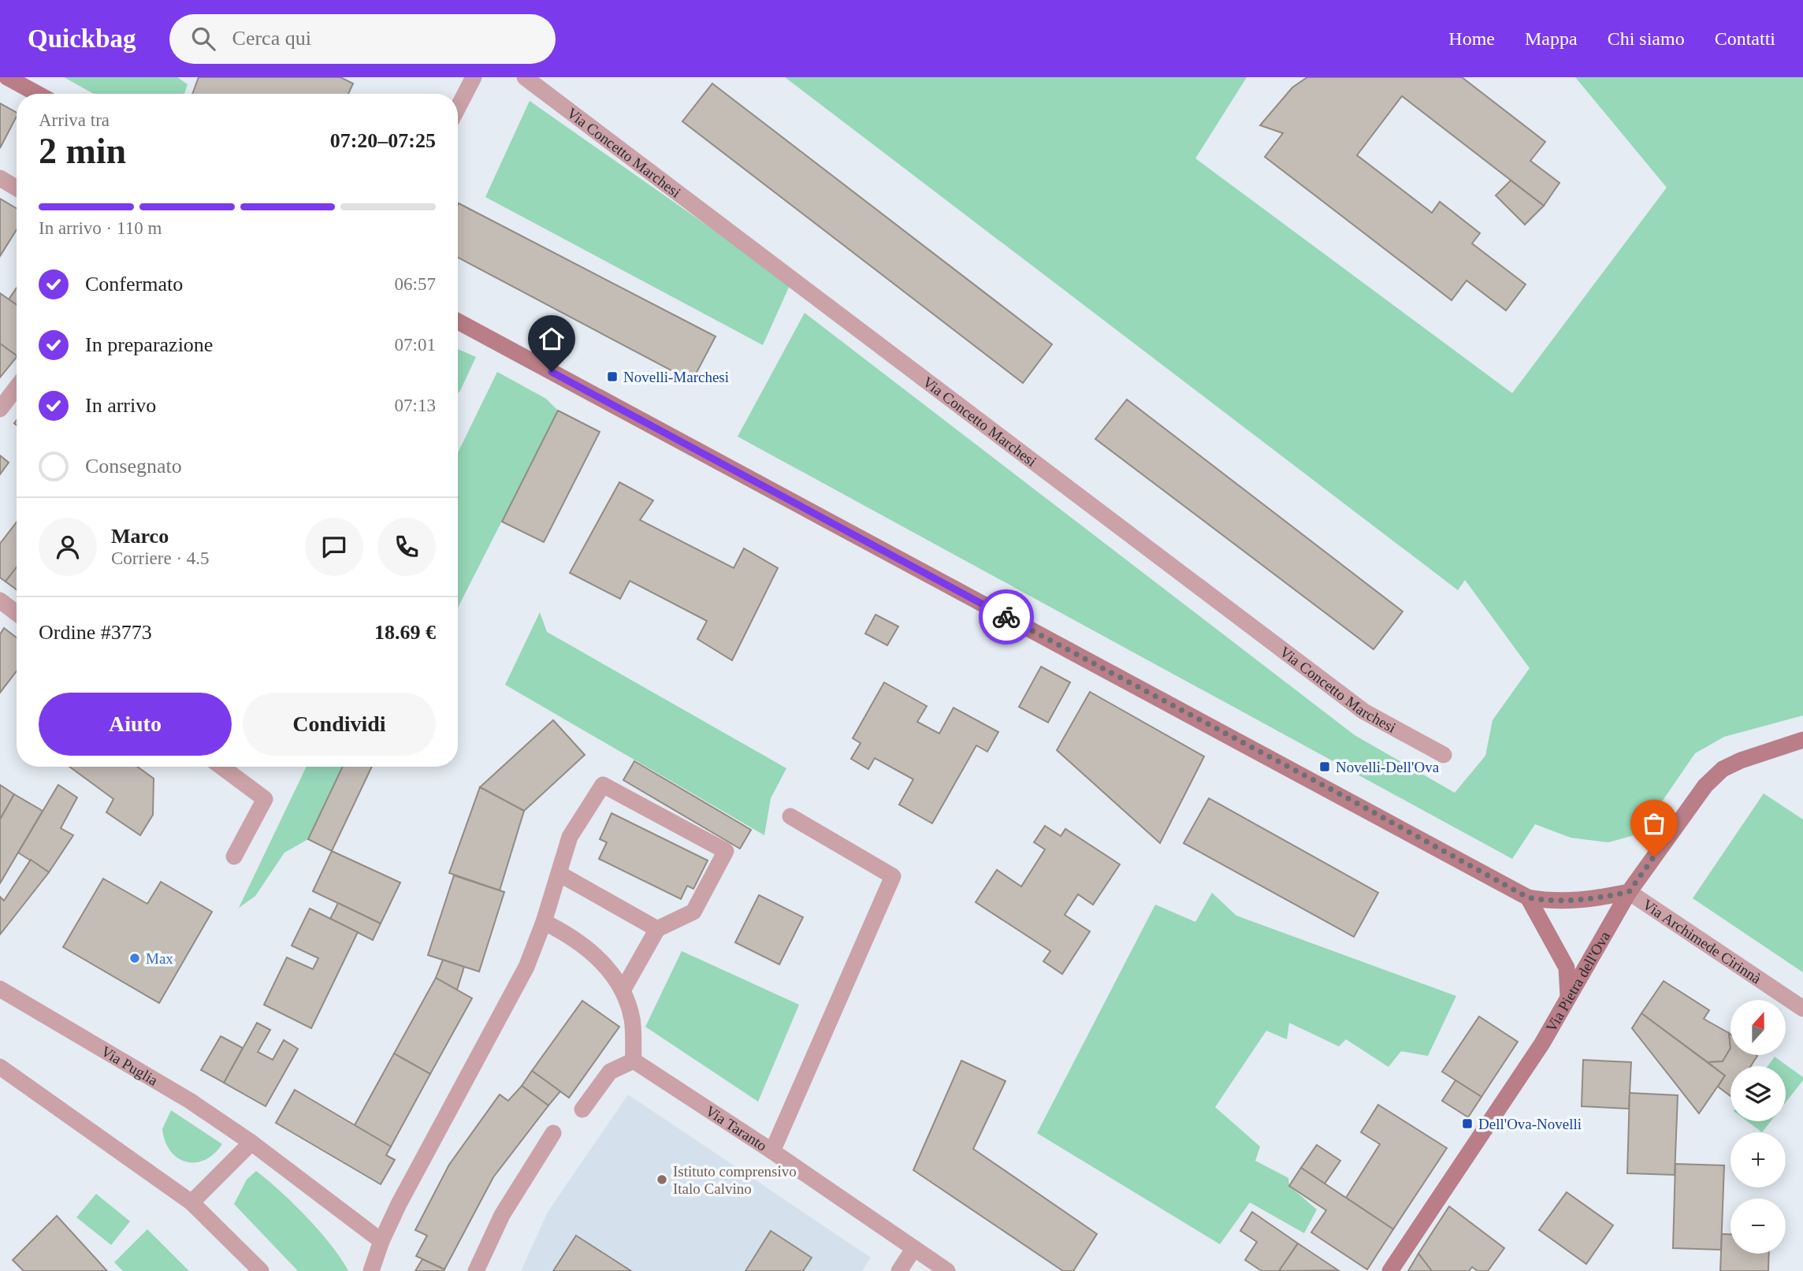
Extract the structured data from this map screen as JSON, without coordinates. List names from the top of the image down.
{
  "streets": {
    "main road": ["Via Pietra dell'Ova"],
    "street": [
      "Via Concetto Marchesi",
      "Via Archimede Cirinnà",
      "Via Puglia",
      "Via Taranto"
    ]
  },
  "crossings": [
    ["Via Archimede Cirinnà", "Via Pietra dell'Ova"]
  ],
  "places": {
    "transit": ["Novelli-Marchesi", "Novelli-Dell'Ova", "Dell'Ova-Novelli"],
    "other": ["Max", "Istituto comprensivo Italo Calvino"]
  },
  "north": "top",
  "page": {
    "header": "Quickbag",
    "search": "Cerca qui",
    "nav": [
      "Home",
      "Mappa",
      "Chi siamo",
      "Contatti"
    ],
    "heading": ["2 min", "Arriva tra", "07:20–07:25"],
    "panel": [
      "Marco",
      "Corriere · 4.5",
      "Ordine #3773",
      "18.69 €"
    ],
    "bar": "In arrivo · 110 m",
    "list": [
      ["Confermato", "06:57"],
      ["In preparazione", "07:01"],
      ["In arrivo", "07:13"],
      "Consegnato"
    ],
    "buttons": ["Aiuto", "Condividi"],
    "map_buttons": ["+", "−"]
  }
}
